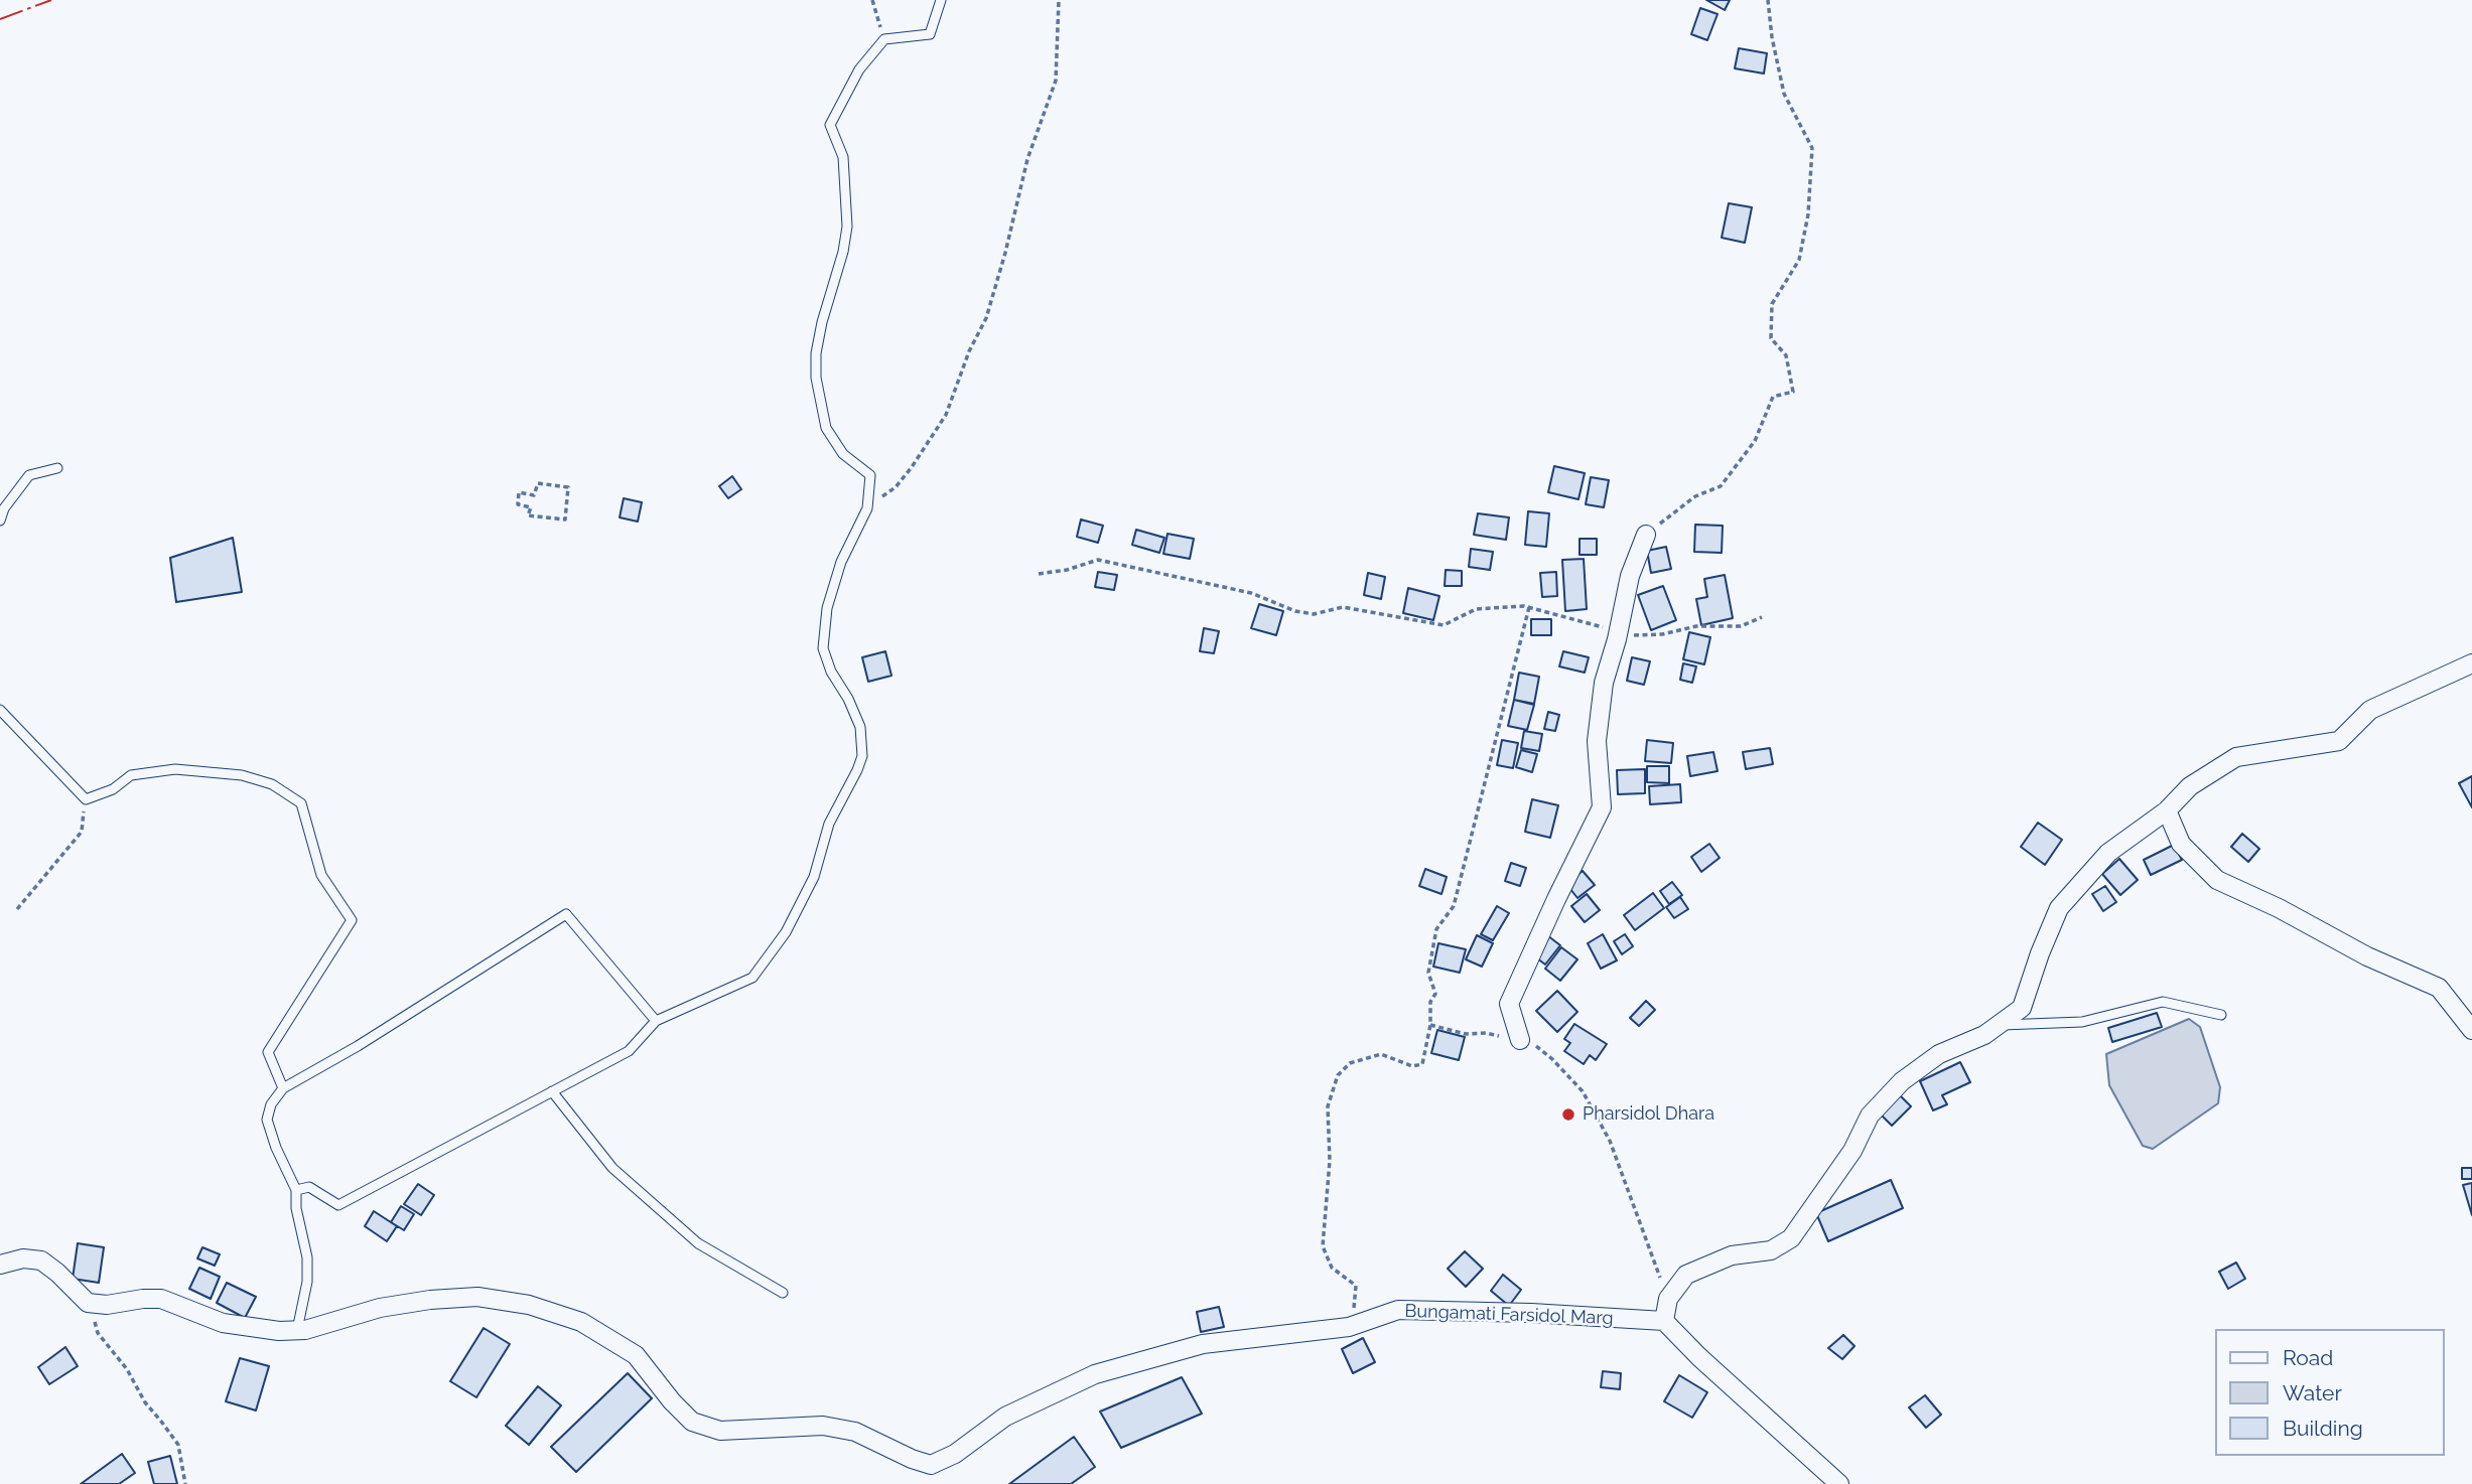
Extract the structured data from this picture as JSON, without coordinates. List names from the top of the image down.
{
  "streets": {
    "street": ["Bungamati Farsidol Marg"]
  },
  "places": ["Pharsidol Dhara"],
  "legend": ["Road", "Water", "Building"]
}
